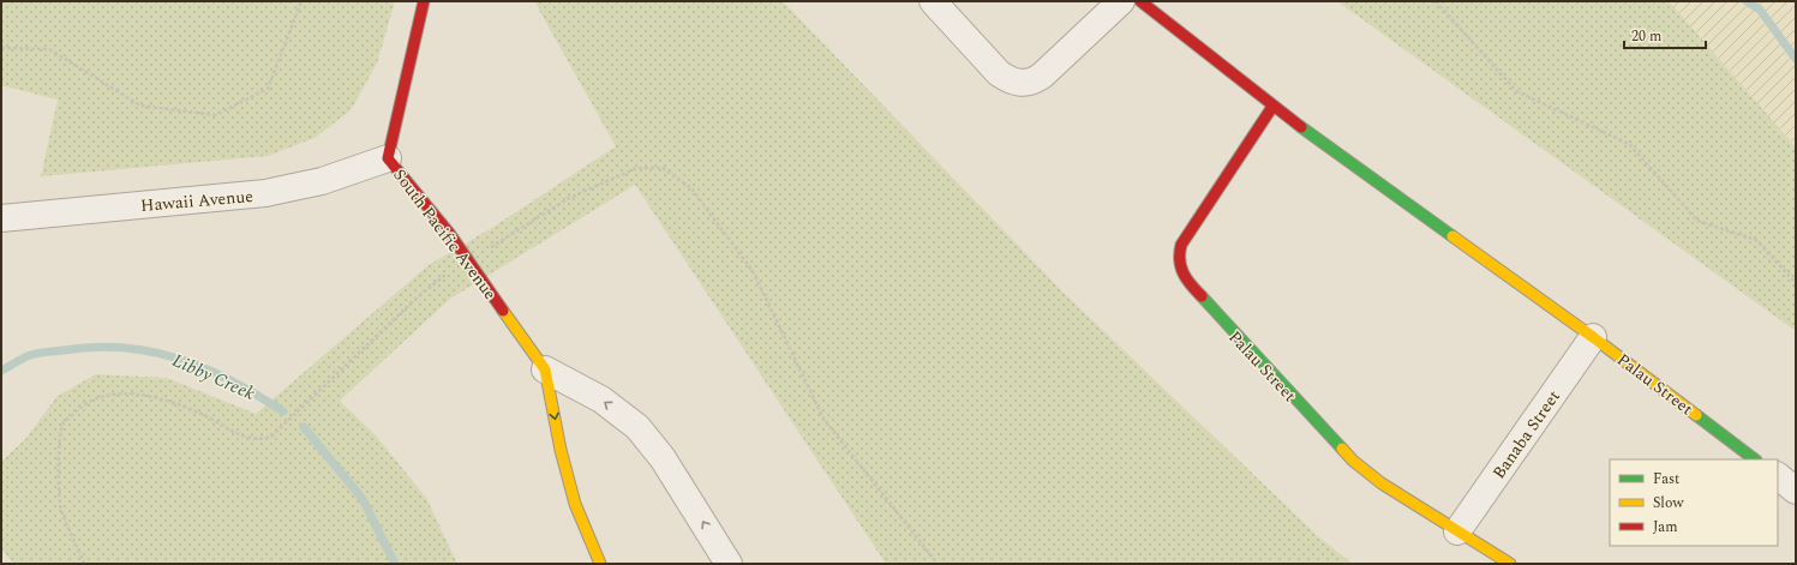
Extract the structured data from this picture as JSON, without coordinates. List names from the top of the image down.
{
  "streets": {
    "street": [
      "Hawaii Avenue",
      "South Pacific Avenue",
      "Palau Street",
      "Banaba Street"
    ]
  },
  "crossings": [
    ["Hawaii Avenue", "South Pacific Avenue"],
    ["Palau Street", "Banaba Street"]
  ],
  "water": ["Libby Creek"],
  "legend": ["Fast", "Slow", "Jam"],
  "scale_bar": "20 m"
}
